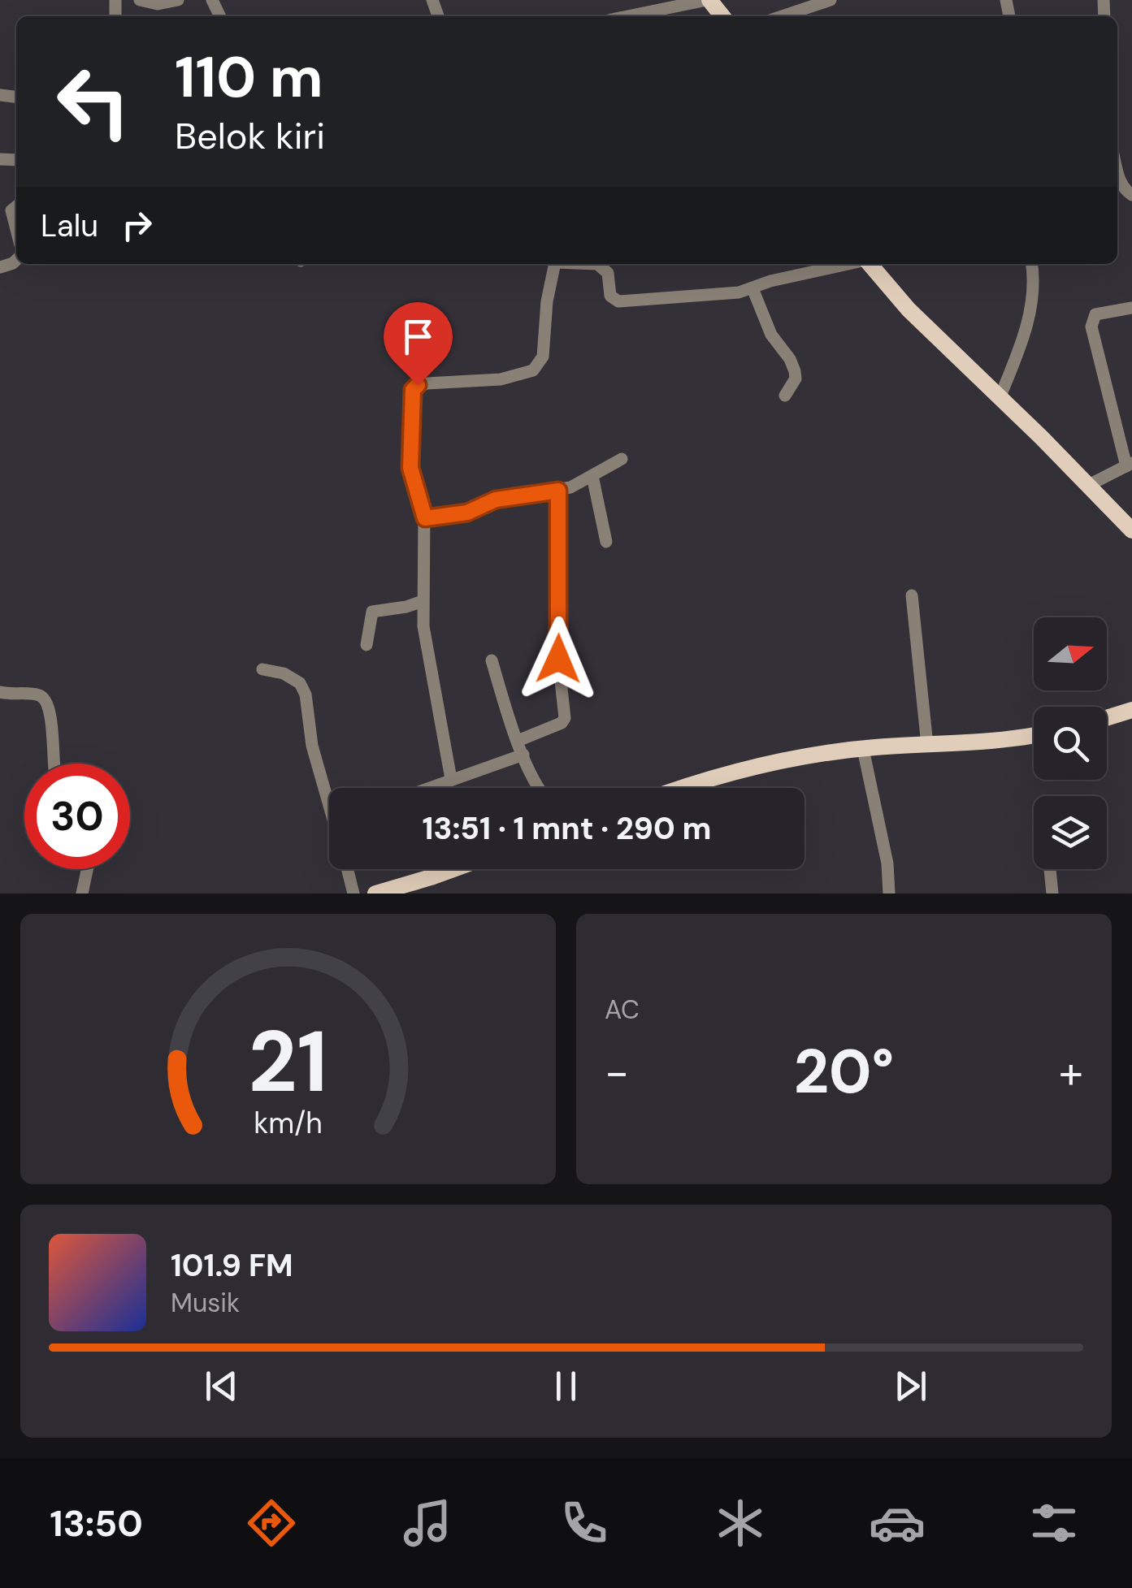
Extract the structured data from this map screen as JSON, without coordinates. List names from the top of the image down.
{
  "north": "right",
  "page": {
    "turn": ["110 m", "Belok kiri"],
    "then": "Lalu",
    "limit": "30",
    "trip": "13:51 · 1 mnt · 290 m",
    "tile": "AC",
    "heat": ["−", "20°", "+"],
    "song": ["101.9 FM", "Musik"],
    "tabs": "13:50",
    "gauge": ["21", "km/h"]
  }
}
